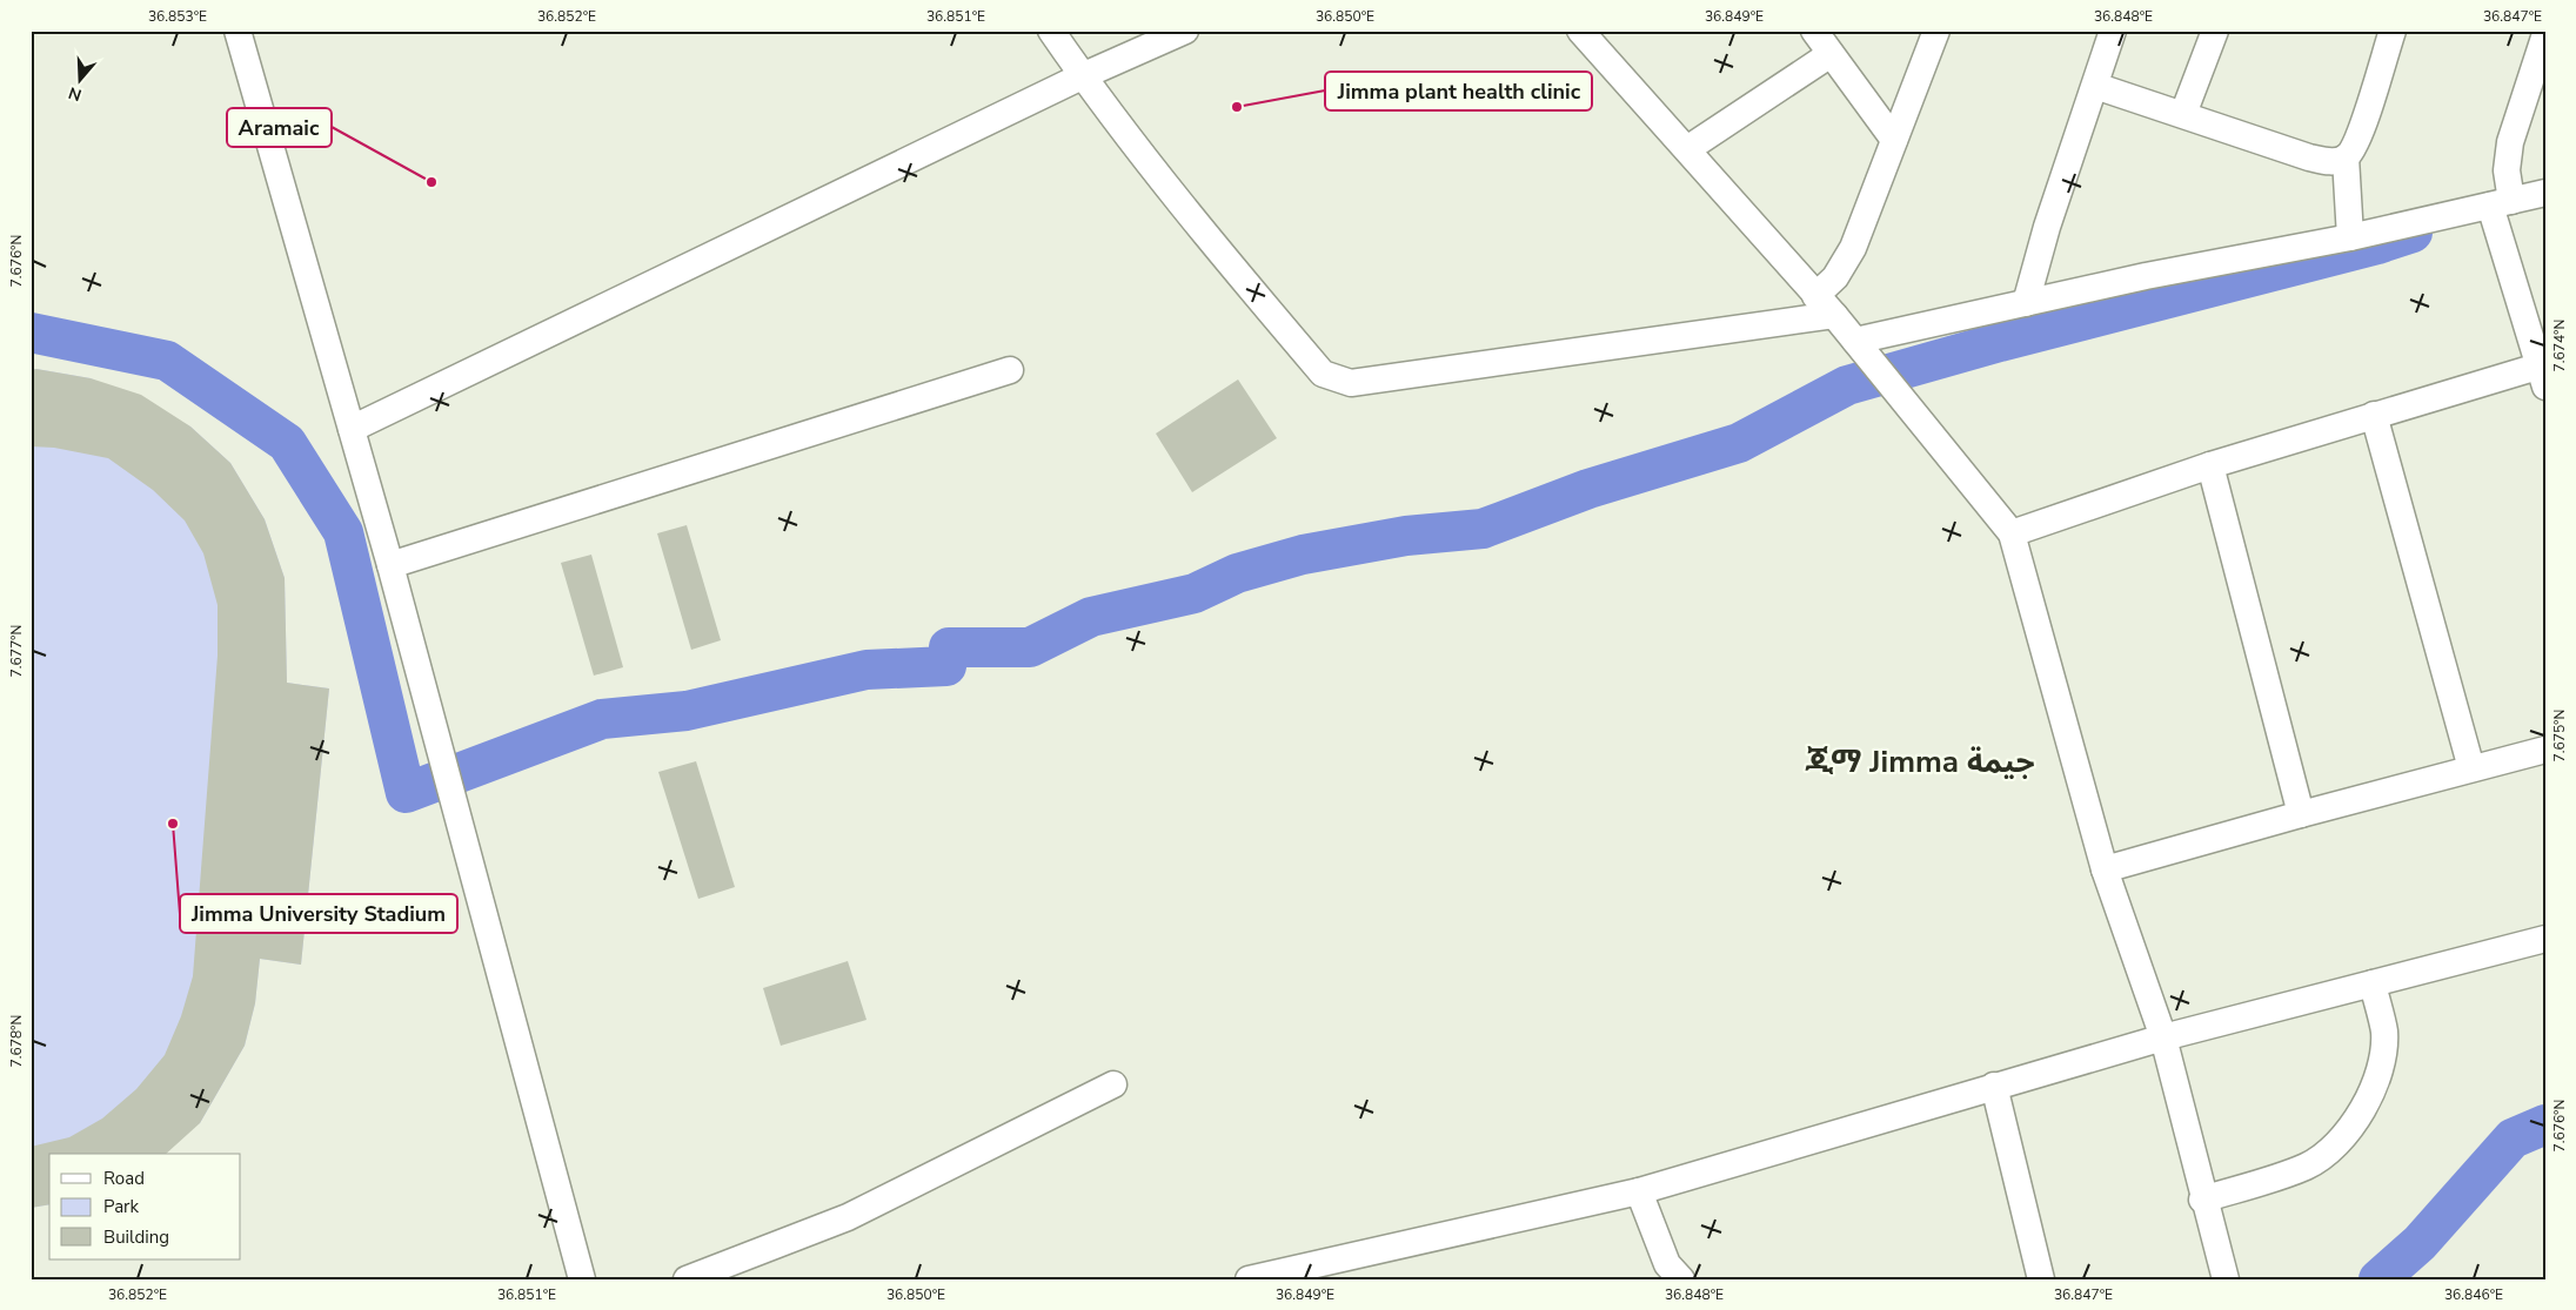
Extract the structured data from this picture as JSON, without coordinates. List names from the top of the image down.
{
  "districts": ["ጂማ Jimma جيمة"],
  "places": ["Jimma plant health clinic", "Aramaic", "Jimma University Stadium"],
  "legend": ["Road", "Park", "Building"],
  "north": "bottom",
  "coordinates": [
    "36.853°E",
    "36.852°E",
    "36.851°E",
    "36.850°E",
    "36.849°E",
    "36.848°E",
    "36.847°E",
    "7.676°N",
    "7.674°N",
    "7.677°N",
    "7.675°N",
    "7.678°N",
    "36.846°E"
  ]
}
